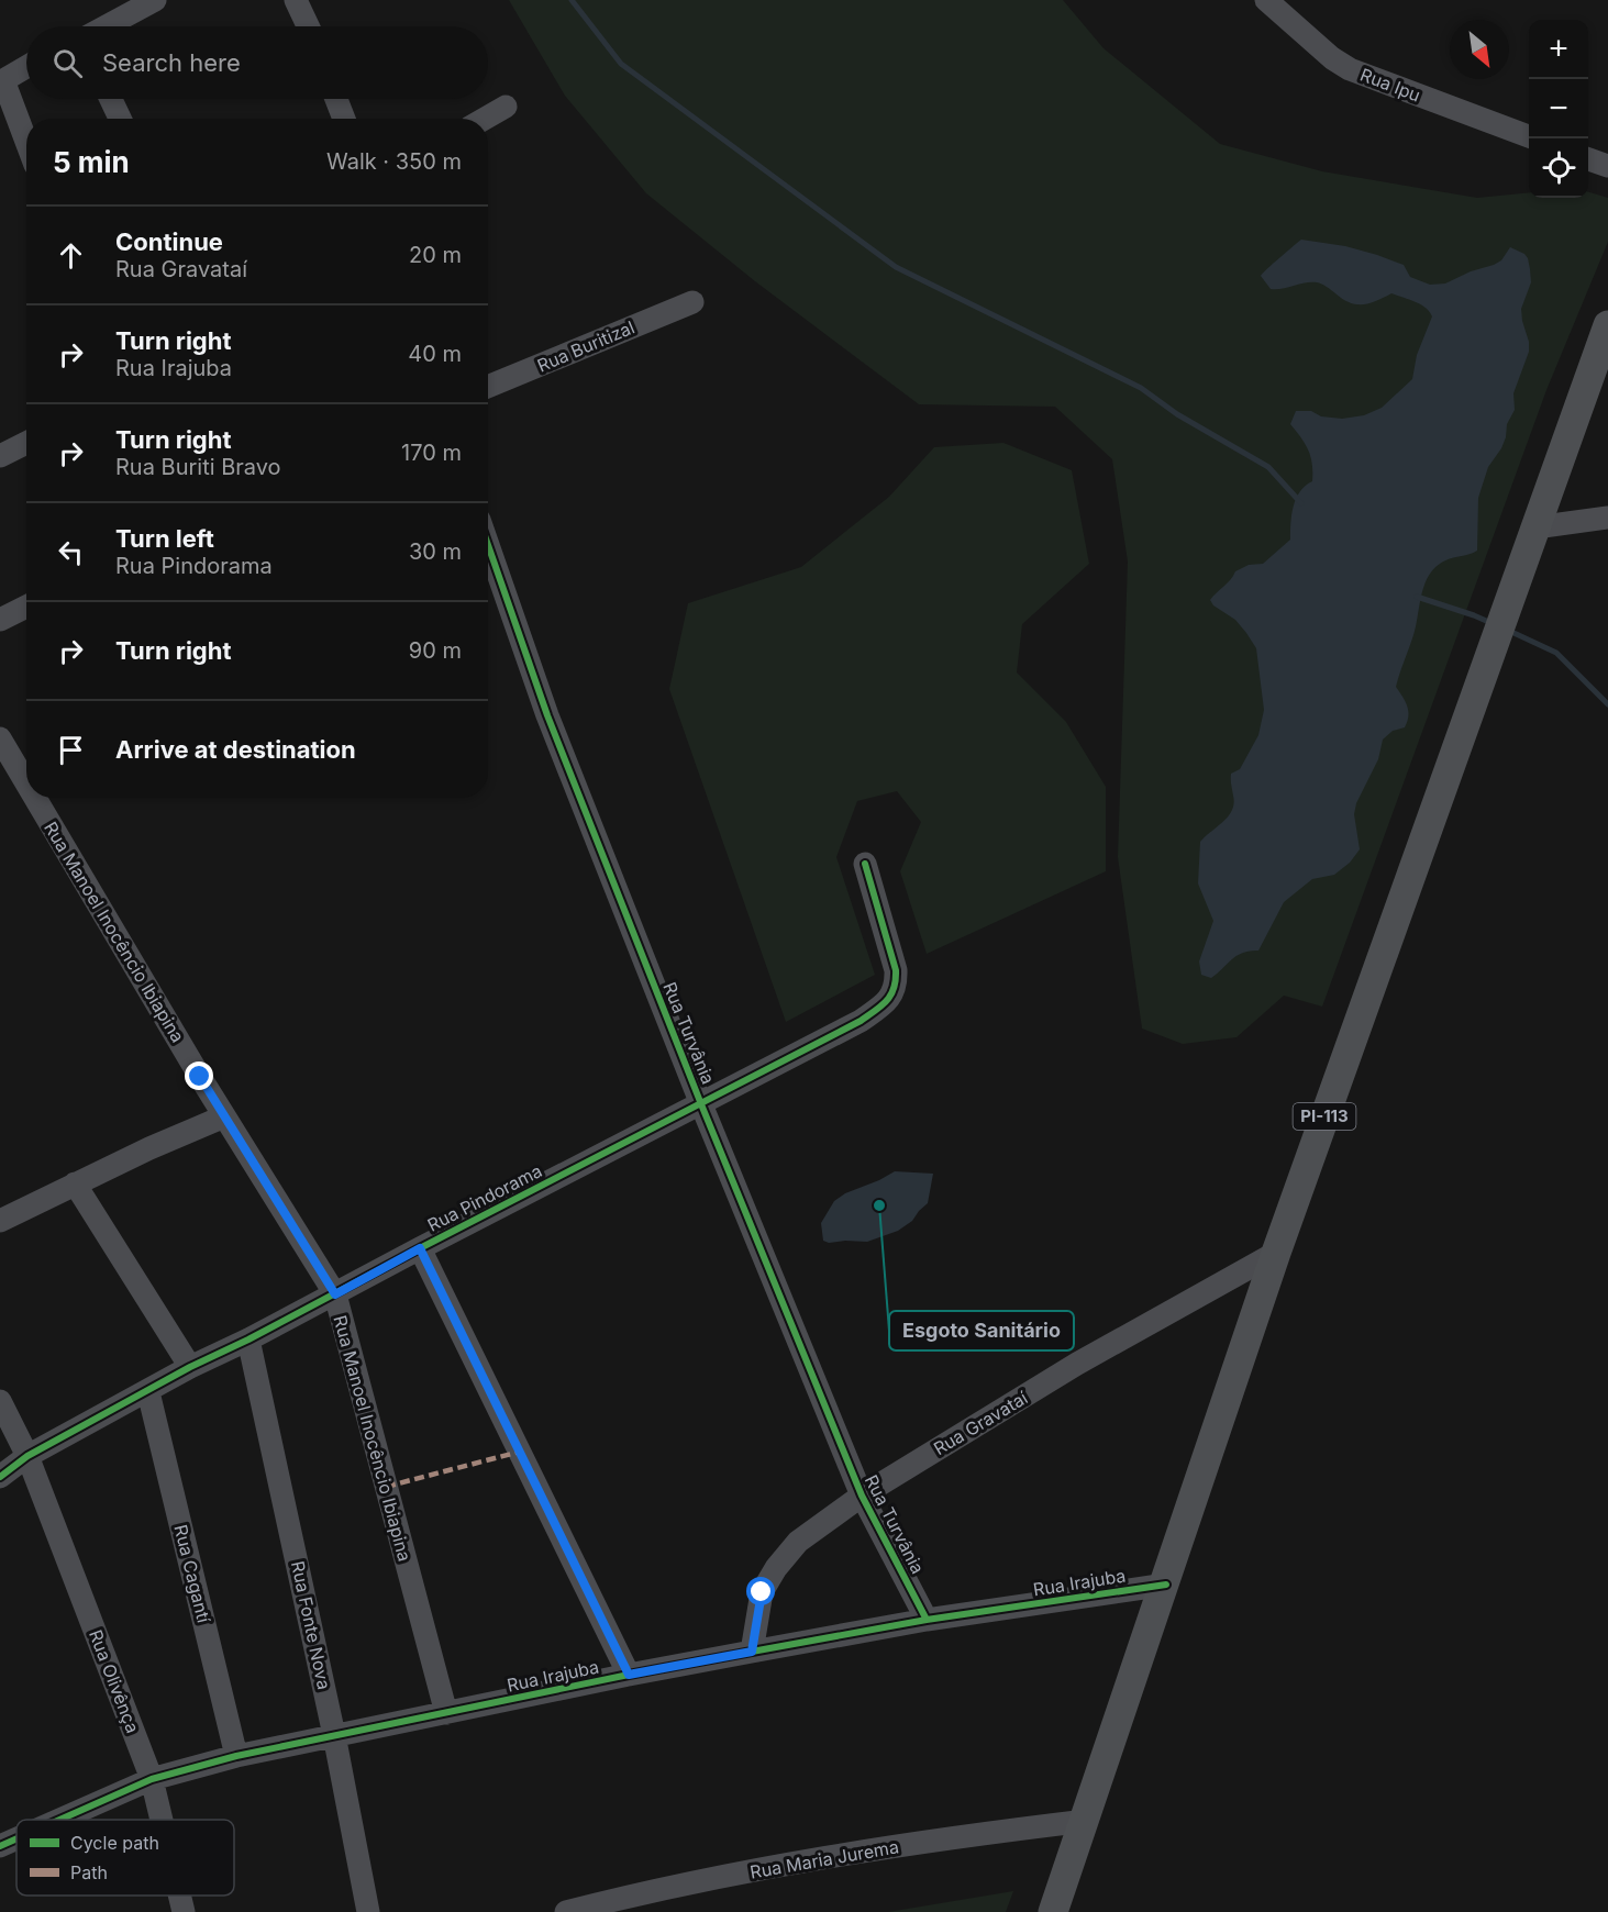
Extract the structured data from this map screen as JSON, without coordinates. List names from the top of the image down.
{
  "streets": {
    "main road": ["PI-113"],
    "street": [
      "Rua Ipu",
      "Rua Buritizal",
      "Rua Manoel Inocêncio Ibiapina",
      "Rua Turvânia",
      "Rua Pindorama",
      "Rua Gravataí",
      "Rua Cagantí",
      "Rua Irajuba",
      "Rua Fonte Nova",
      "Rua Olivênça",
      "Rua Maria Jurema"
    ]
  },
  "crossings": [
    ["Rua Manoel Inocêncio Ibiapina", "Rua Pindorama"],
    ["Rua Manoel Inocêncio Ibiapina", "Rua Irajuba"],
    ["Rua Turvânia", "Rua Pindorama"],
    ["Rua Turvânia", "Rua Gravataí"],
    ["Rua Turvânia", "Rua Irajuba"],
    ["PI-113", "Rua Gravataí"],
    ["PI-113", "Rua Irajuba"],
    ["PI-113", "Rua Maria Jurema"],
    ["Rua Pindorama", "Rua Cagantí"],
    ["Rua Pindorama", "Rua Fonte Nova"],
    ["Rua Pindorama", "Rua Olivênça"],
    ["Rua Gravataí", "Rua Irajuba"],
    ["Rua Cagantí", "Rua Irajuba"],
    ["Rua Irajuba", "Rua Fonte Nova"],
    ["Rua Irajuba", "Rua Olivênça"]
  ],
  "places": ["Esgoto Sanitário"],
  "legend": ["Cycle path", "Path"],
  "north": "bottom right",
  "page": {
    "map_buttons": ["+", "−"],
    "search": "Search here",
    "heading": ["5 min", "Walk · 350 m"],
    "list": [
      ["Continue", "Rua Gravataí", "20 m"],
      ["Turn right", "Rua Irajuba", "40 m"],
      ["Turn right", "Rua Buriti Bravo", "170 m"],
      ["Turn left", "Rua Pindorama", "30 m"],
      ["Turn right", "90 m"],
      "Arrive at destination"
    ]
  }
}
